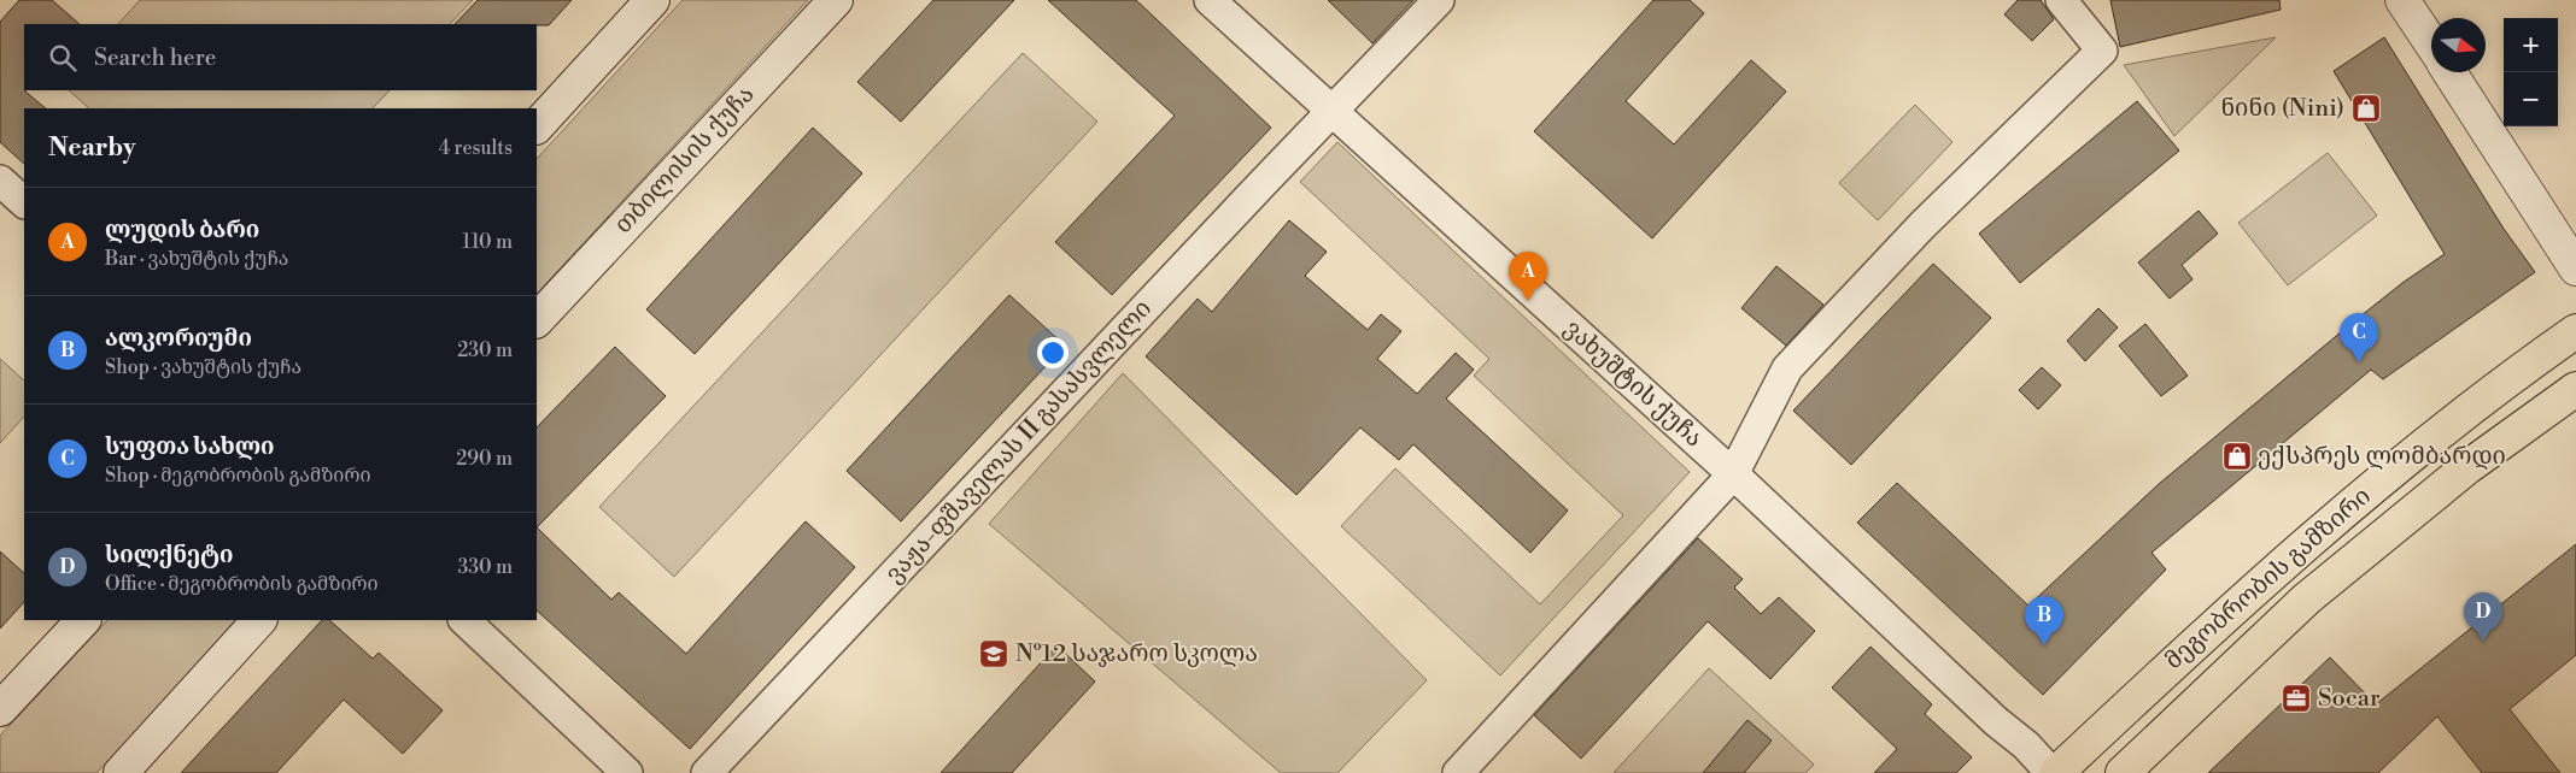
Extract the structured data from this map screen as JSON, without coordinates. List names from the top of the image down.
{
  "streets": {
    "main road": ["თბილისის ქუჩა", "მეგობრობის გამზირი"],
    "street": ["ვახუშტის ქუჩა", "ვაჟა-ფშაველას II გასასვლელი"]
  },
  "crossings": [
    ["ვახუშტის ქუჩა", "ვაჟა-ფშაველას II გასასვლელი"]
  ],
  "places": {
    "shop": ["ნინი (Nini)", "ექსპრეს ლომბარდი"],
    "school or university": ["№12 საჯარო სკოლა"],
    "office": ["Socar"]
  },
  "north": "right",
  "page": {
    "map_buttons": ["+", "−"],
    "search": "Search here",
    "heading": ["Nearby", "4 results"],
    "list": [
      {
        "mark": "A",
        "name": "ლუდის ბარი",
        "note": "Bar · ვახუშტის ქუჩა",
        "value": "110 m"
      },
      {
        "mark": "B",
        "name": "ალკორიუმი",
        "note": "Shop · ვახუშტის ქუჩა",
        "value": "230 m"
      },
      {
        "mark": "C",
        "name": "სუფთა სახლი",
        "note": "Shop · მეგობრობის გამზირი",
        "value": "290 m"
      },
      {
        "mark": "D",
        "name": "სილქნეტი",
        "note": "Office · მეგობრობის გამზირი",
        "value": "330 m"
      }
    ],
    "pins": [
      "A",
      "C",
      "D",
      "B"
    ]
  }
}
